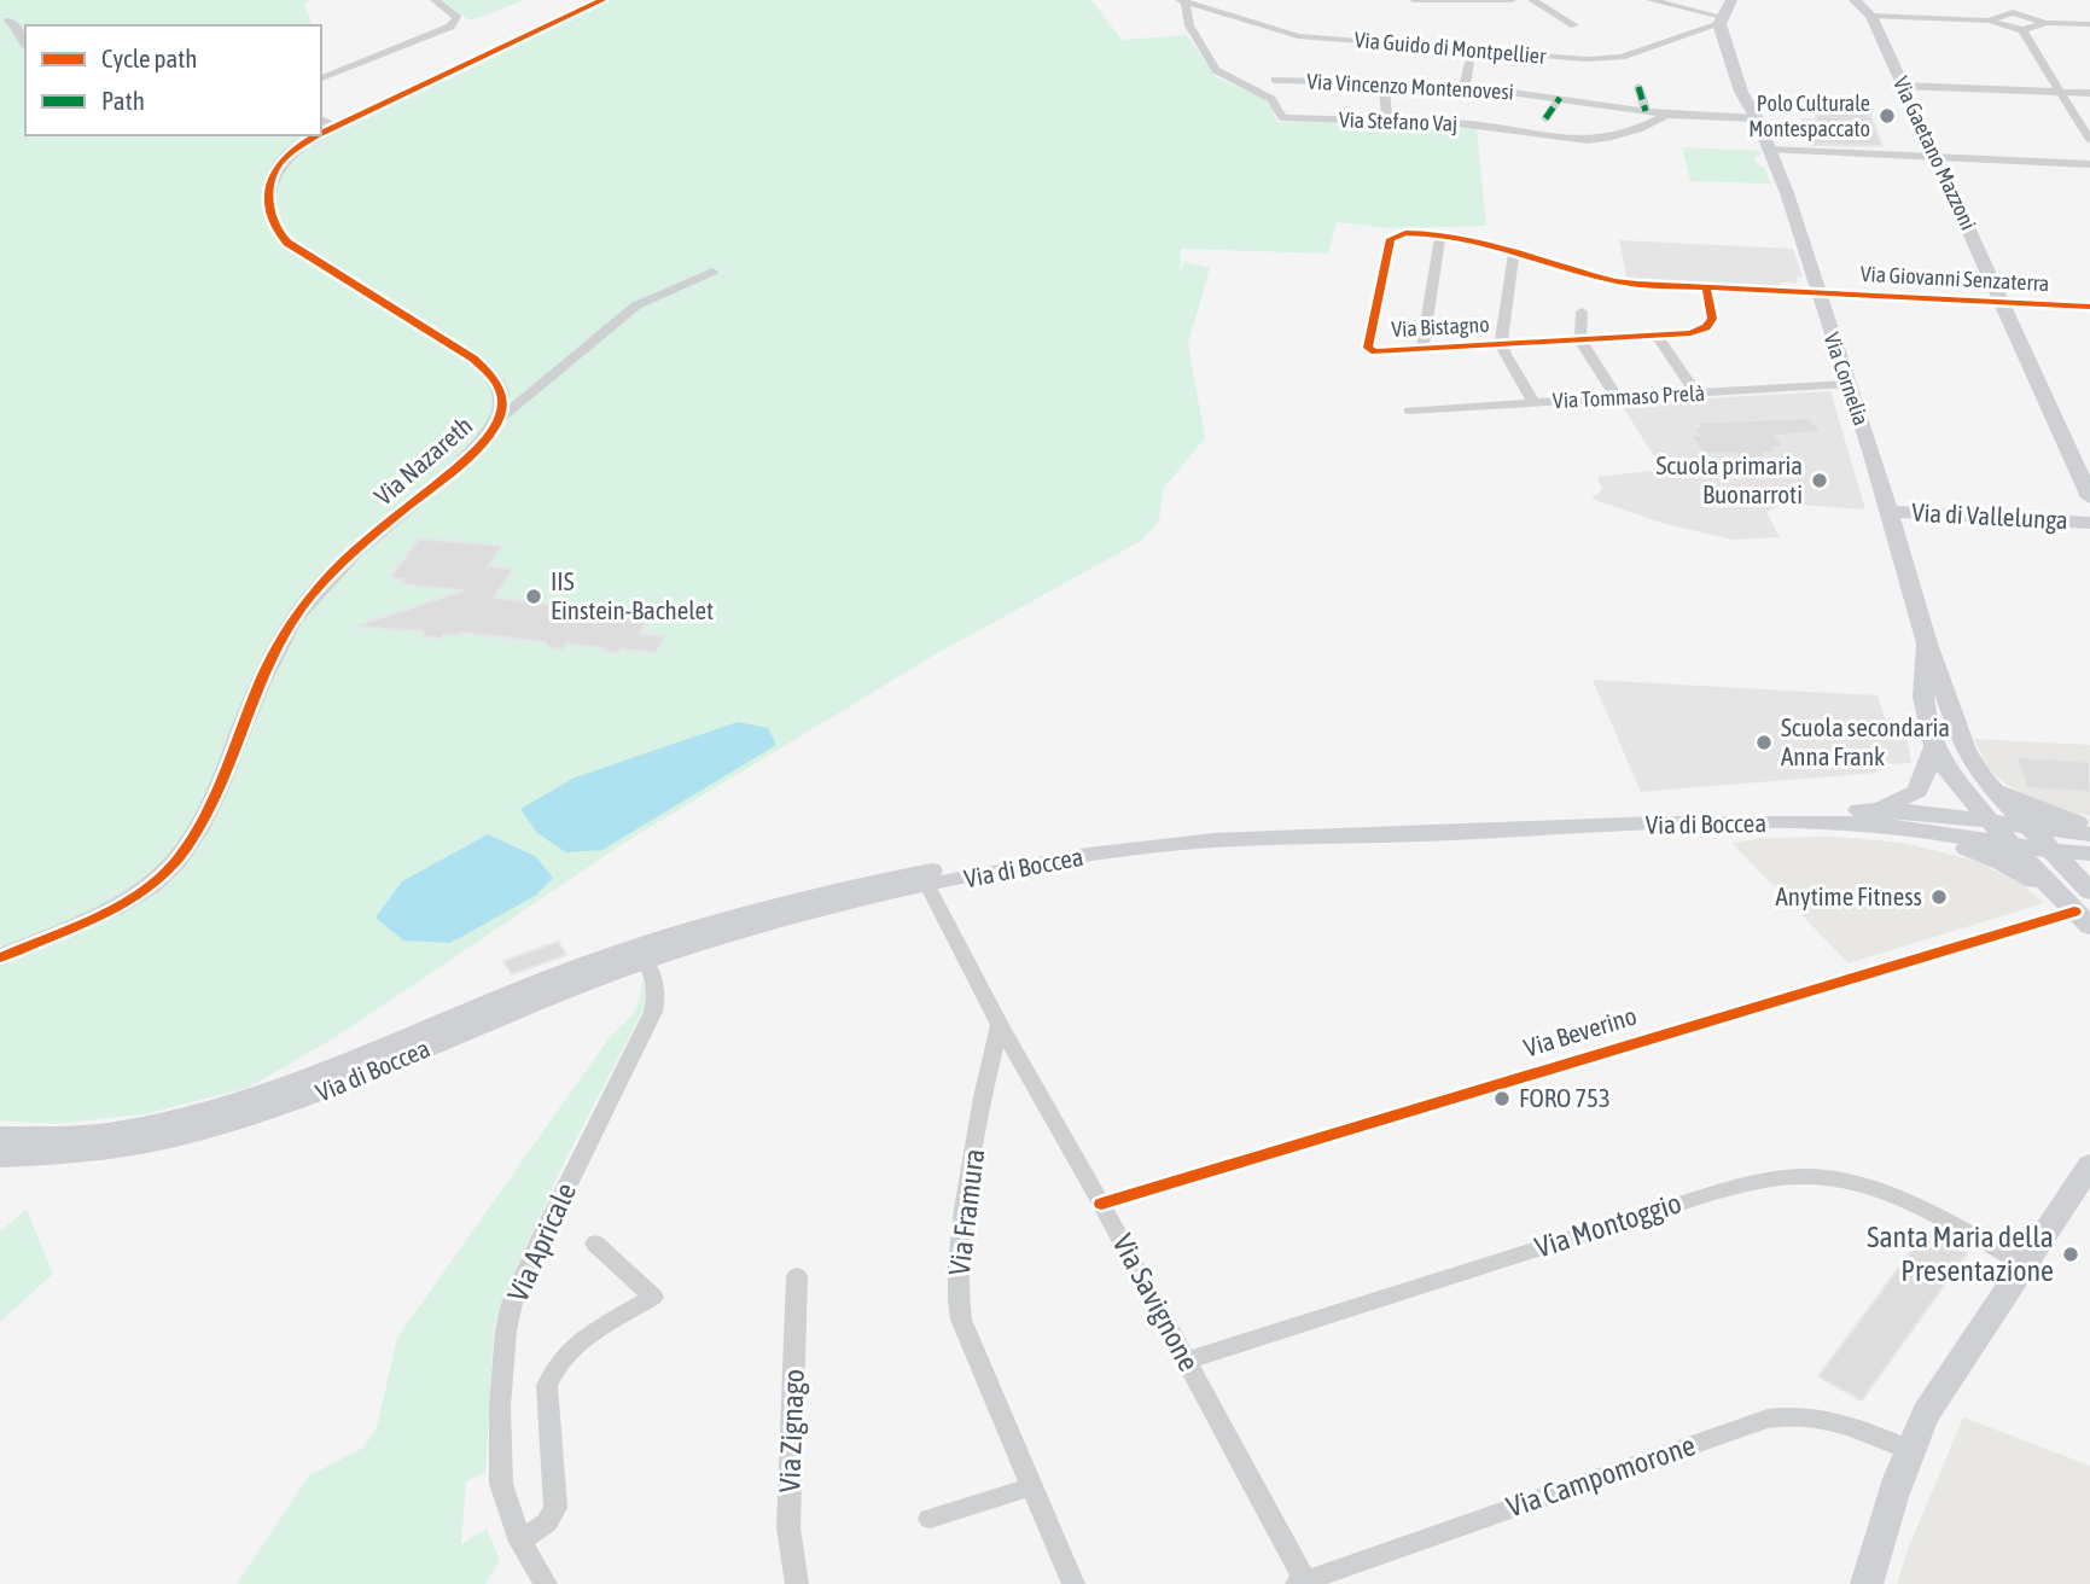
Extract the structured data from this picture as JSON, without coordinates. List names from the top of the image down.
{
  "streets": {
    "street": [
      "Via Guido di Montpellier",
      "Via Vincenzo Montenovesi",
      "Via Stefano Vaj",
      "Via Gaetano Mazzoni",
      "Via Giovanni Senzaterra",
      "Via Bistagno",
      "Via Cornelia",
      "Via Tommaso Prelà",
      "Via Nazareth",
      "Via di Vallelunga",
      "Via di Boccea",
      "Via Beverino",
      "Via Framura",
      "Via Montoggio",
      "Via Apricale",
      "Via Savignone",
      "Via Zignago",
      "Via Campomorone"
    ]
  },
  "crossings": [
    ["Via Guido di Montpellier", "Via Stefano Vaj"],
    ["Via Guido di Montpellier", "Via Cornelia"],
    ["Via Vincenzo Montenovesi", "Via Stefano Vaj"],
    ["Via Vincenzo Montenovesi", "Via Cornelia"],
    ["Via Gaetano Mazzoni", "Via Giovanni Senzaterra"],
    ["Via Giovanni Senzaterra", "Via Bistagno"],
    ["Via Giovanni Senzaterra", "Via Cornelia"],
    ["Via Bistagno", "Via Cornelia"],
    ["Via Cornelia", "Via Tommaso Prelà"],
    ["Via Cornelia", "Via di Vallelunga"],
    ["Via Cornelia", "Via di Boccea"],
    ["Via Cornelia", "Via Beverino"],
    ["Via di Boccea", "Via Apricale"],
    ["Via Beverino", "Via Savignone"],
    ["Via Framura", "Via Savignone"],
    ["Via Montoggio", "Via Savignone"],
    ["Via Savignone", "Via Campomorone"]
  ],
  "places": [
    "Polo Culturale Montespaccato",
    "Scuola primaria Buonarroti",
    "IIS Einstein-Bachelet",
    "Scuola secondaria Anna Frank",
    "Anytime Fitness",
    "FORO 753",
    "Santa Maria della Presentazione"
  ],
  "legend": ["Cycle path", "Path"]
}
